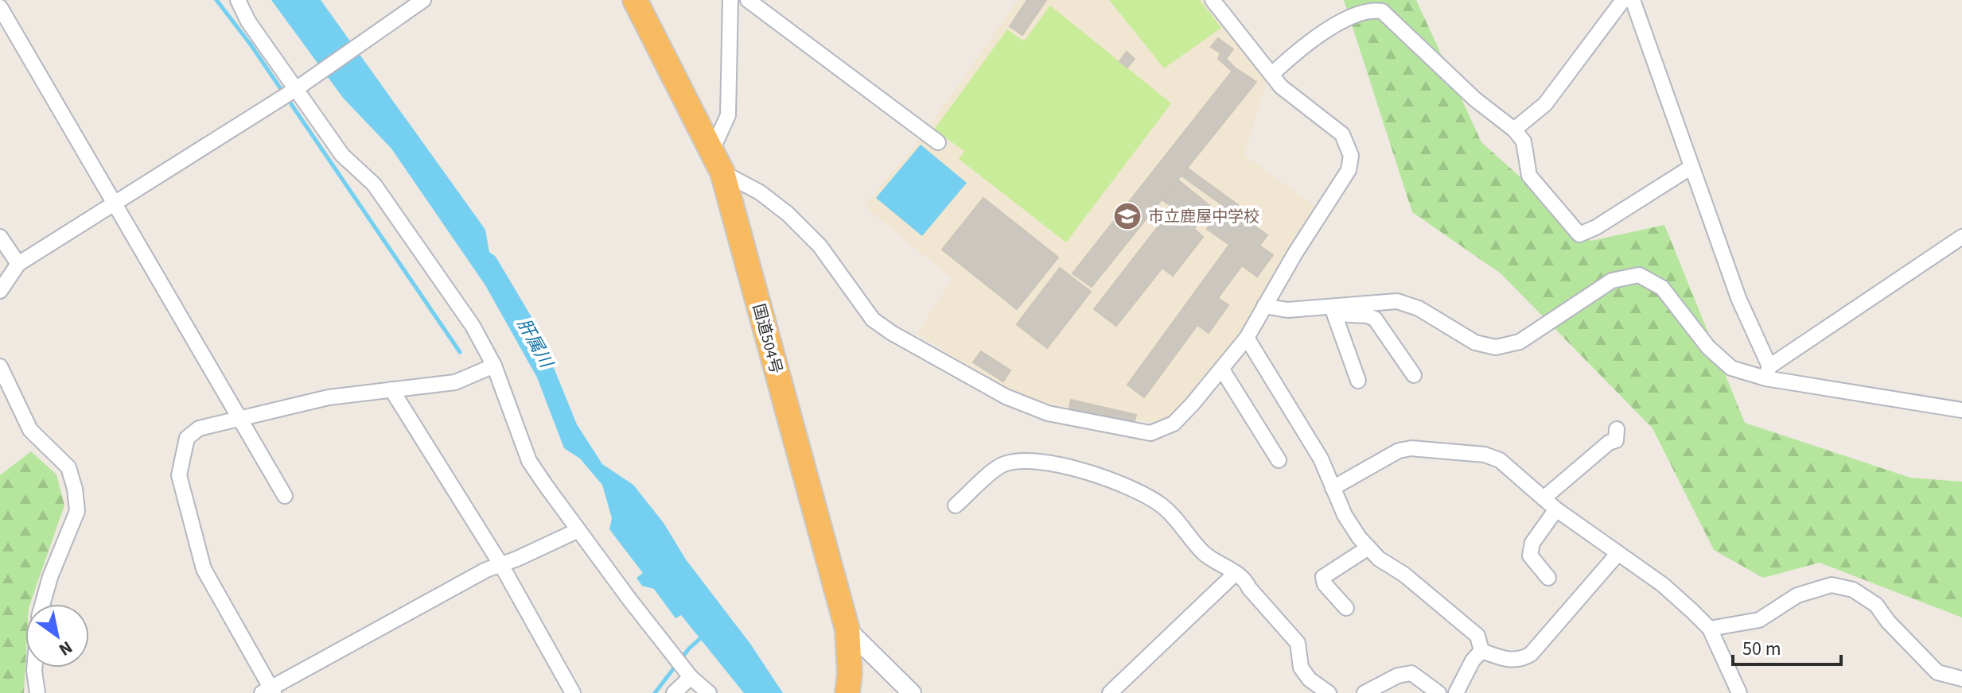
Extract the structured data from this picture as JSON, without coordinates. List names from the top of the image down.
{
  "streets": {
    "highway": ["国道504号"]
  },
  "water": ["肝属川"],
  "places": {
    "school or university": ["市立鹿屋中学校"]
  },
  "scale_bar": "50 m",
  "north": "bottom right"
}
